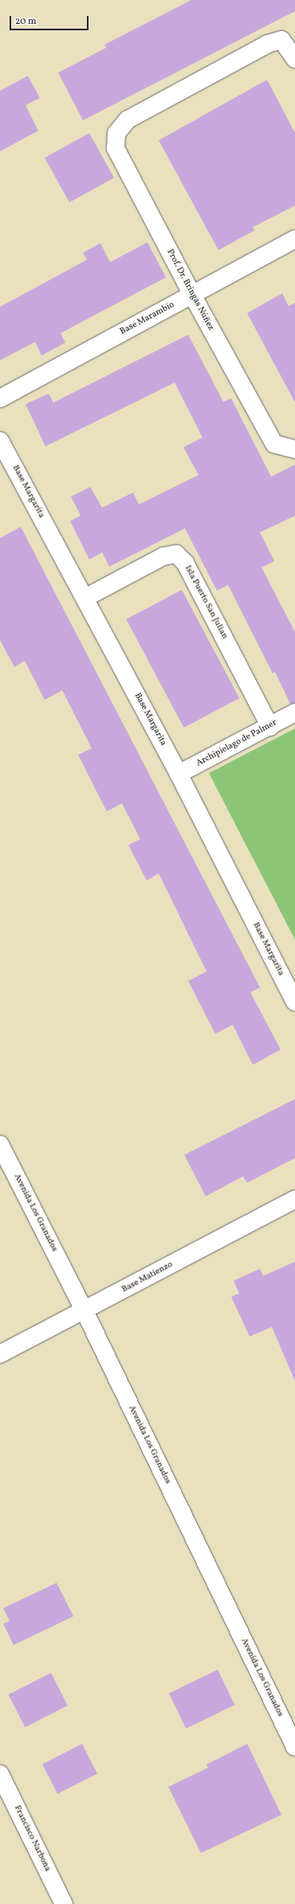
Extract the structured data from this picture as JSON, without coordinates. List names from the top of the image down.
{
  "streets": {
    "street": [
      "Prof. Dr. Bringas Núñez",
      "Base Marambio",
      "Base Margarita",
      "Isla Puerto San Julian",
      "Archipielago de Palmer",
      "Avenida Los Granados",
      "Base Matienzo",
      "Francisco Narbona"
    ]
  },
  "crossings": [
    ["Prof. Dr. Bringas Núñez", "Base Marambio"],
    ["Base Margarita", "Isla Puerto San Julian"],
    ["Base Margarita", "Archipielago de Palmer"],
    ["Isla Puerto San Julian", "Archipielago de Palmer"],
    ["Avenida Los Granados", "Base Matienzo"]
  ],
  "scale_bar": "20 m"
}
